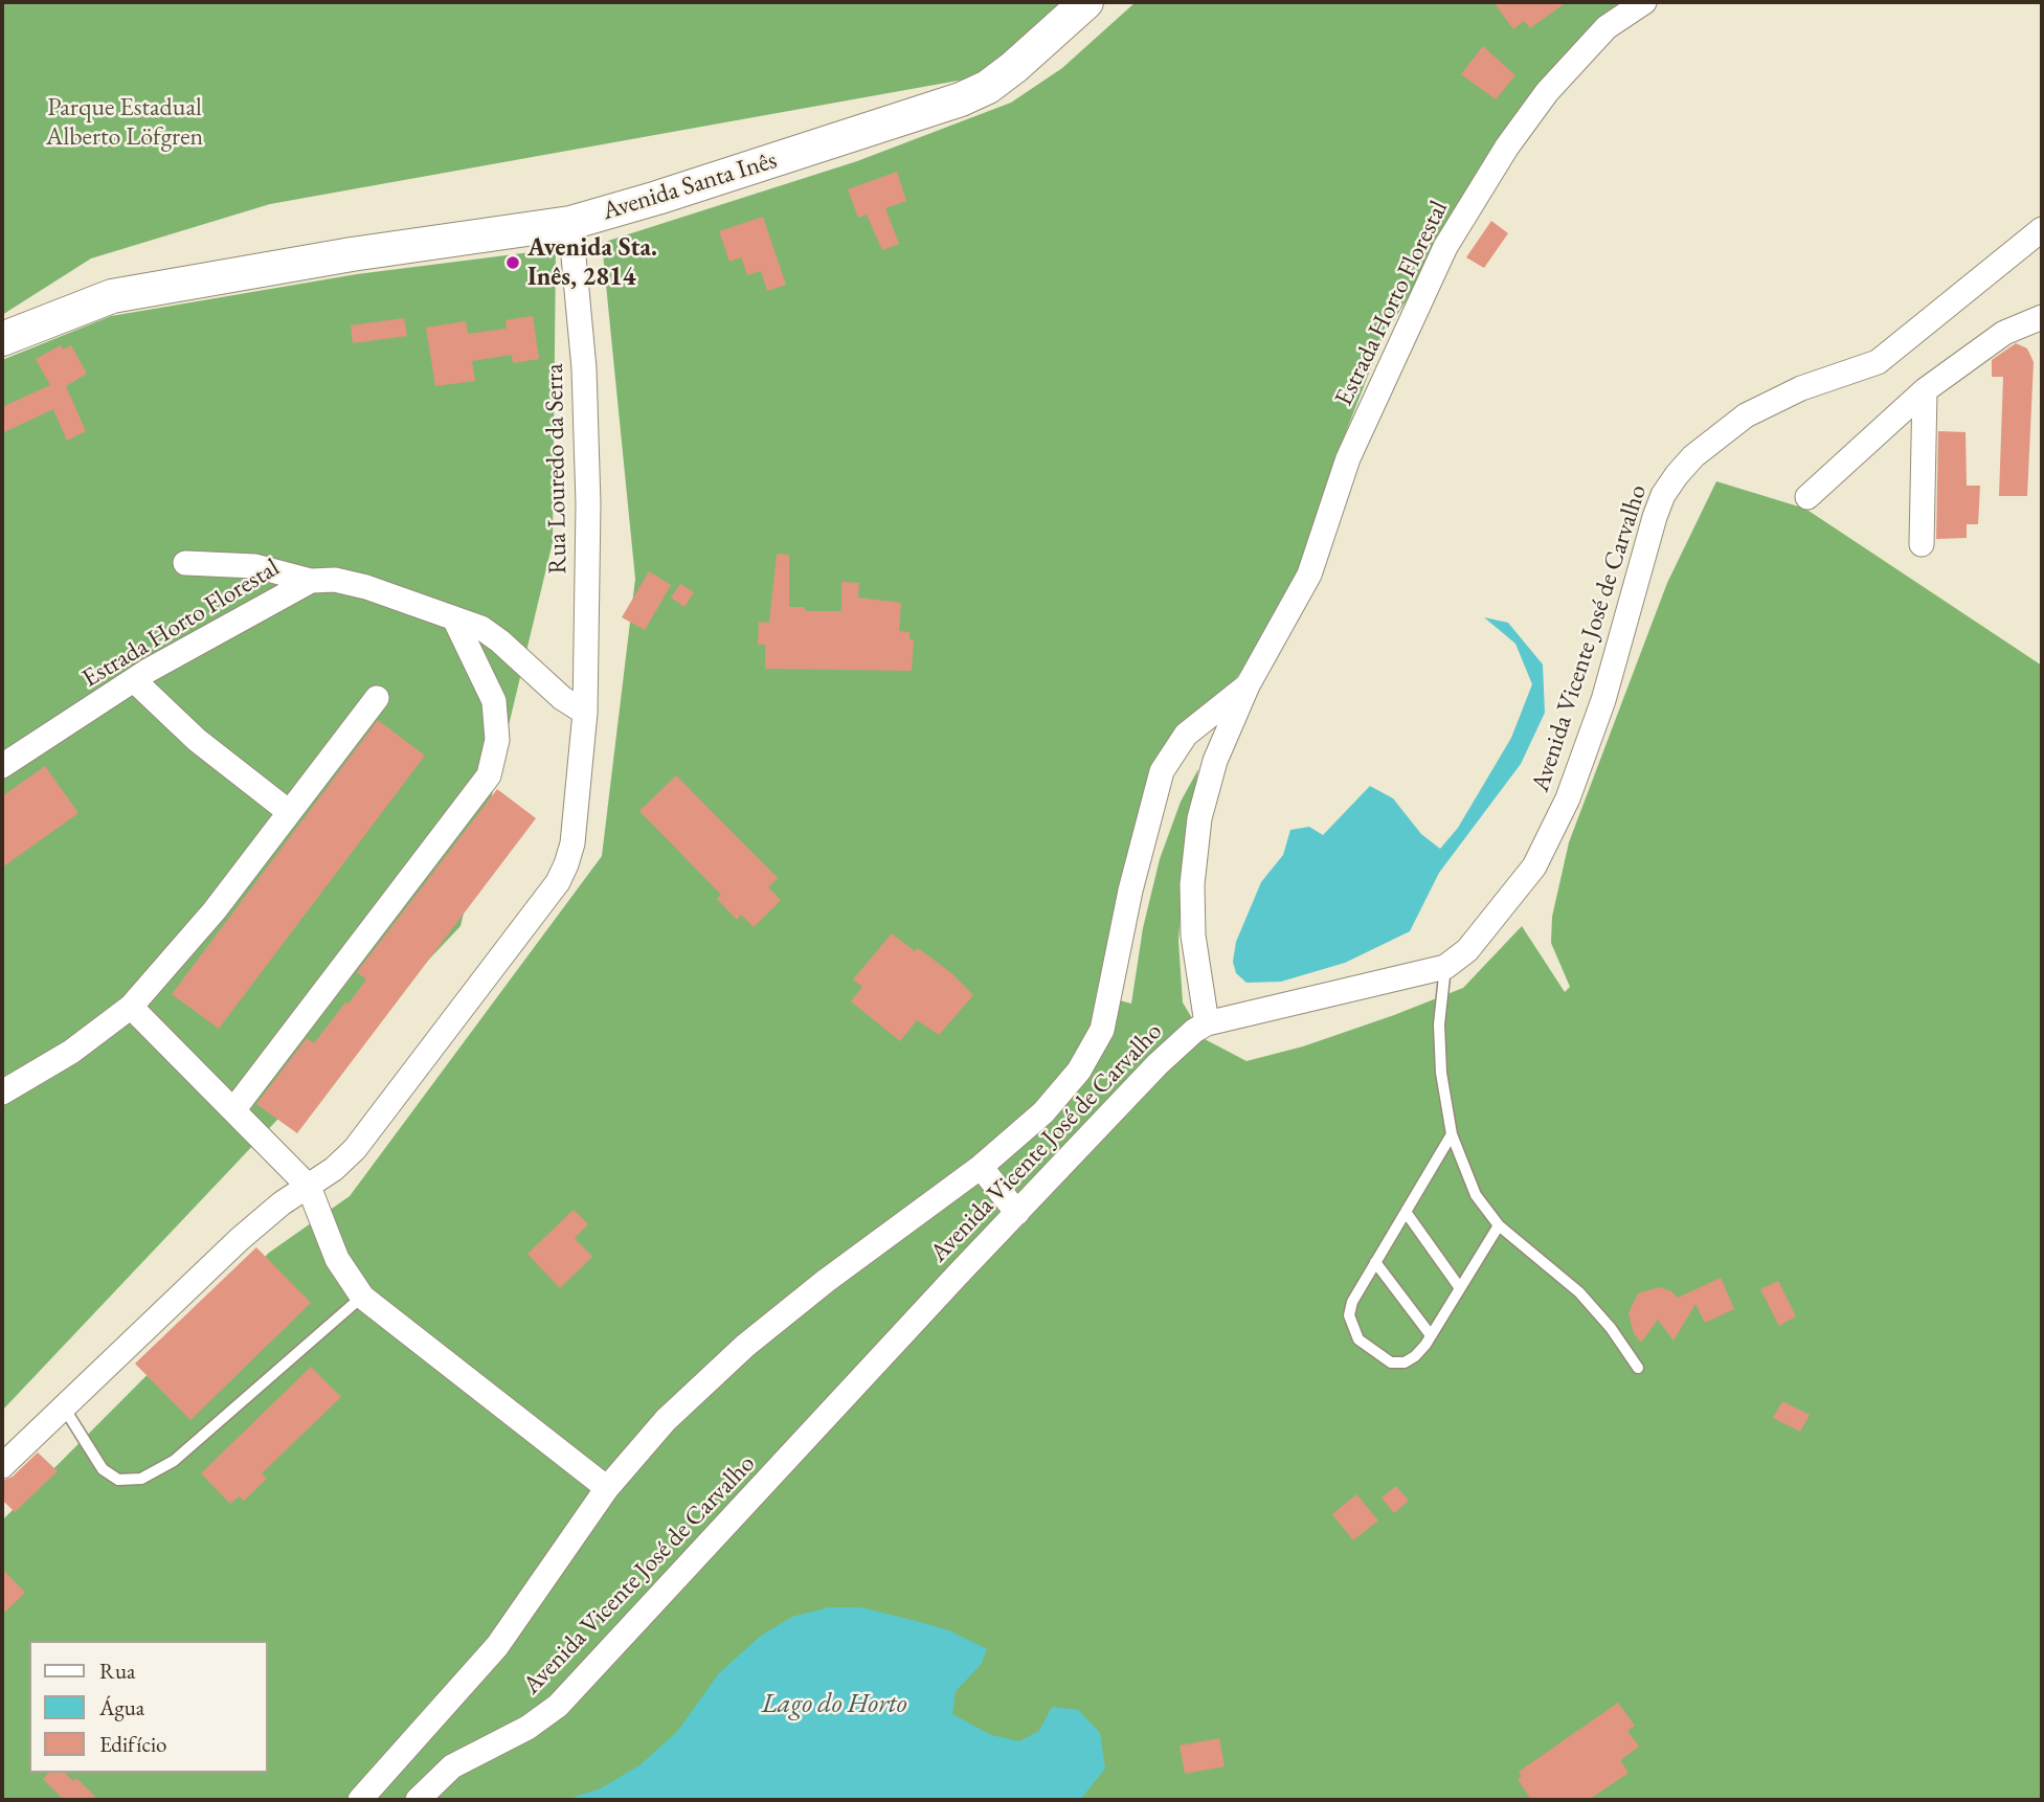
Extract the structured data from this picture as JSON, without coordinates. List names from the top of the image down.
{
  "streets": {
    "main road": ["Avenida Santa Inês"],
    "street": ["Estrada Horto Florestal", "Rua Louredo da Serra", "Avenida Vicente José de Carvalho"]
  },
  "crossings": [
    ["Avenida Santa Inês", "Rua Louredo da Serra"],
    ["Estrada Horto Florestal", "Rua Louredo da Serra"],
    ["Estrada Horto Florestal", "Avenida Vicente José de Carvalho"]
  ],
  "water": ["Lago do Horto"],
  "parks": ["Parque Estadual Alberto Löfgren"],
  "places": ["Avenida Sta. Inês, 2814"],
  "legend": ["Rua", "Água", "Edifício"]
}
